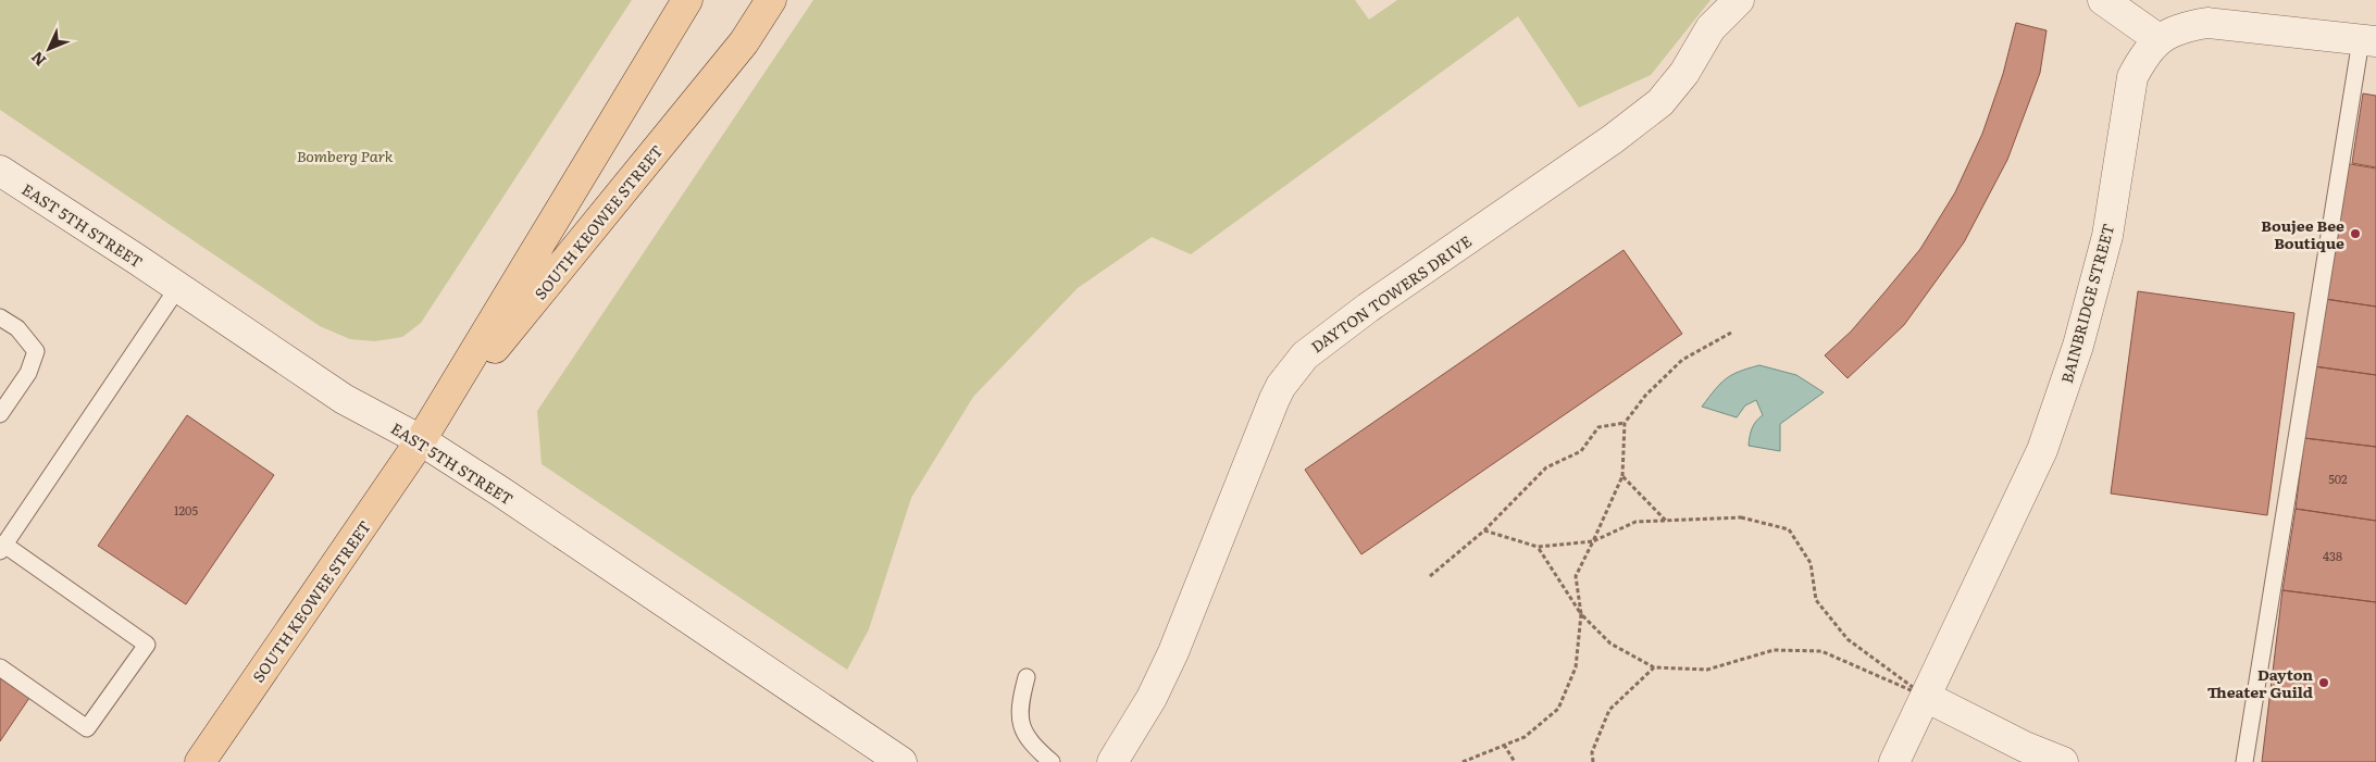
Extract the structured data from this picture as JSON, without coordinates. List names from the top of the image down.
{
  "streets": {
    "main road": ["SOUTH KEOWEE STREET"],
    "street": ["EAST 5TH STREET", "DAYTON TOWERS DRIVE", "BAINBRIDGE STREET"]
  },
  "crossings": [
    ["SOUTH KEOWEE STREET", "EAST 5TH STREET"]
  ],
  "parks": ["Bomberg Park"],
  "places": ["Boujee Bee Boutique", "Dayton Theater Guild"],
  "house_numbers": ["502", "1205", "438"],
  "north": "bottom left"
}
